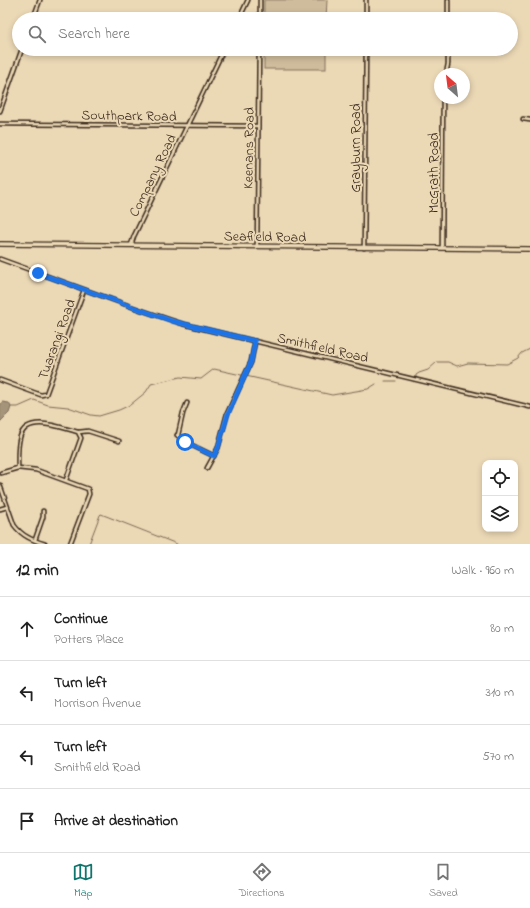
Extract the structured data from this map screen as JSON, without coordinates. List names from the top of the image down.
{
  "streets": {
    "street": [
      "Southpark Road",
      "Keenans Road",
      "Grayburn Road",
      "McGrath Road",
      "Company Road",
      "Seafield Road",
      "Tuarangi Road",
      "Smithfield Road"
    ]
  },
  "crossings": [
    ["Southpark Road", "Keenans Road"],
    ["Southpark Road", "Company Road"],
    ["Keenans Road", "Seafield Road"],
    ["Grayburn Road", "Seafield Road"],
    ["McGrath Road", "Seafield Road"],
    ["Company Road", "Seafield Road"],
    ["Tuarangi Road", "Smithfield Road"]
  ],
  "north": "top left",
  "page": {
    "search": "Search here",
    "heading": ["12 min", "Walk · 960 m"],
    "list": [
      ["Continue", "Potters Place", "80 m"],
      ["Turn left", "Morrison Avenue", "310 m"],
      ["Turn left", "Smithfield Road", "570 m"],
      "Arrive at destination"
    ],
    "nav": ["Map", "Directions", "Saved"]
  }
}
